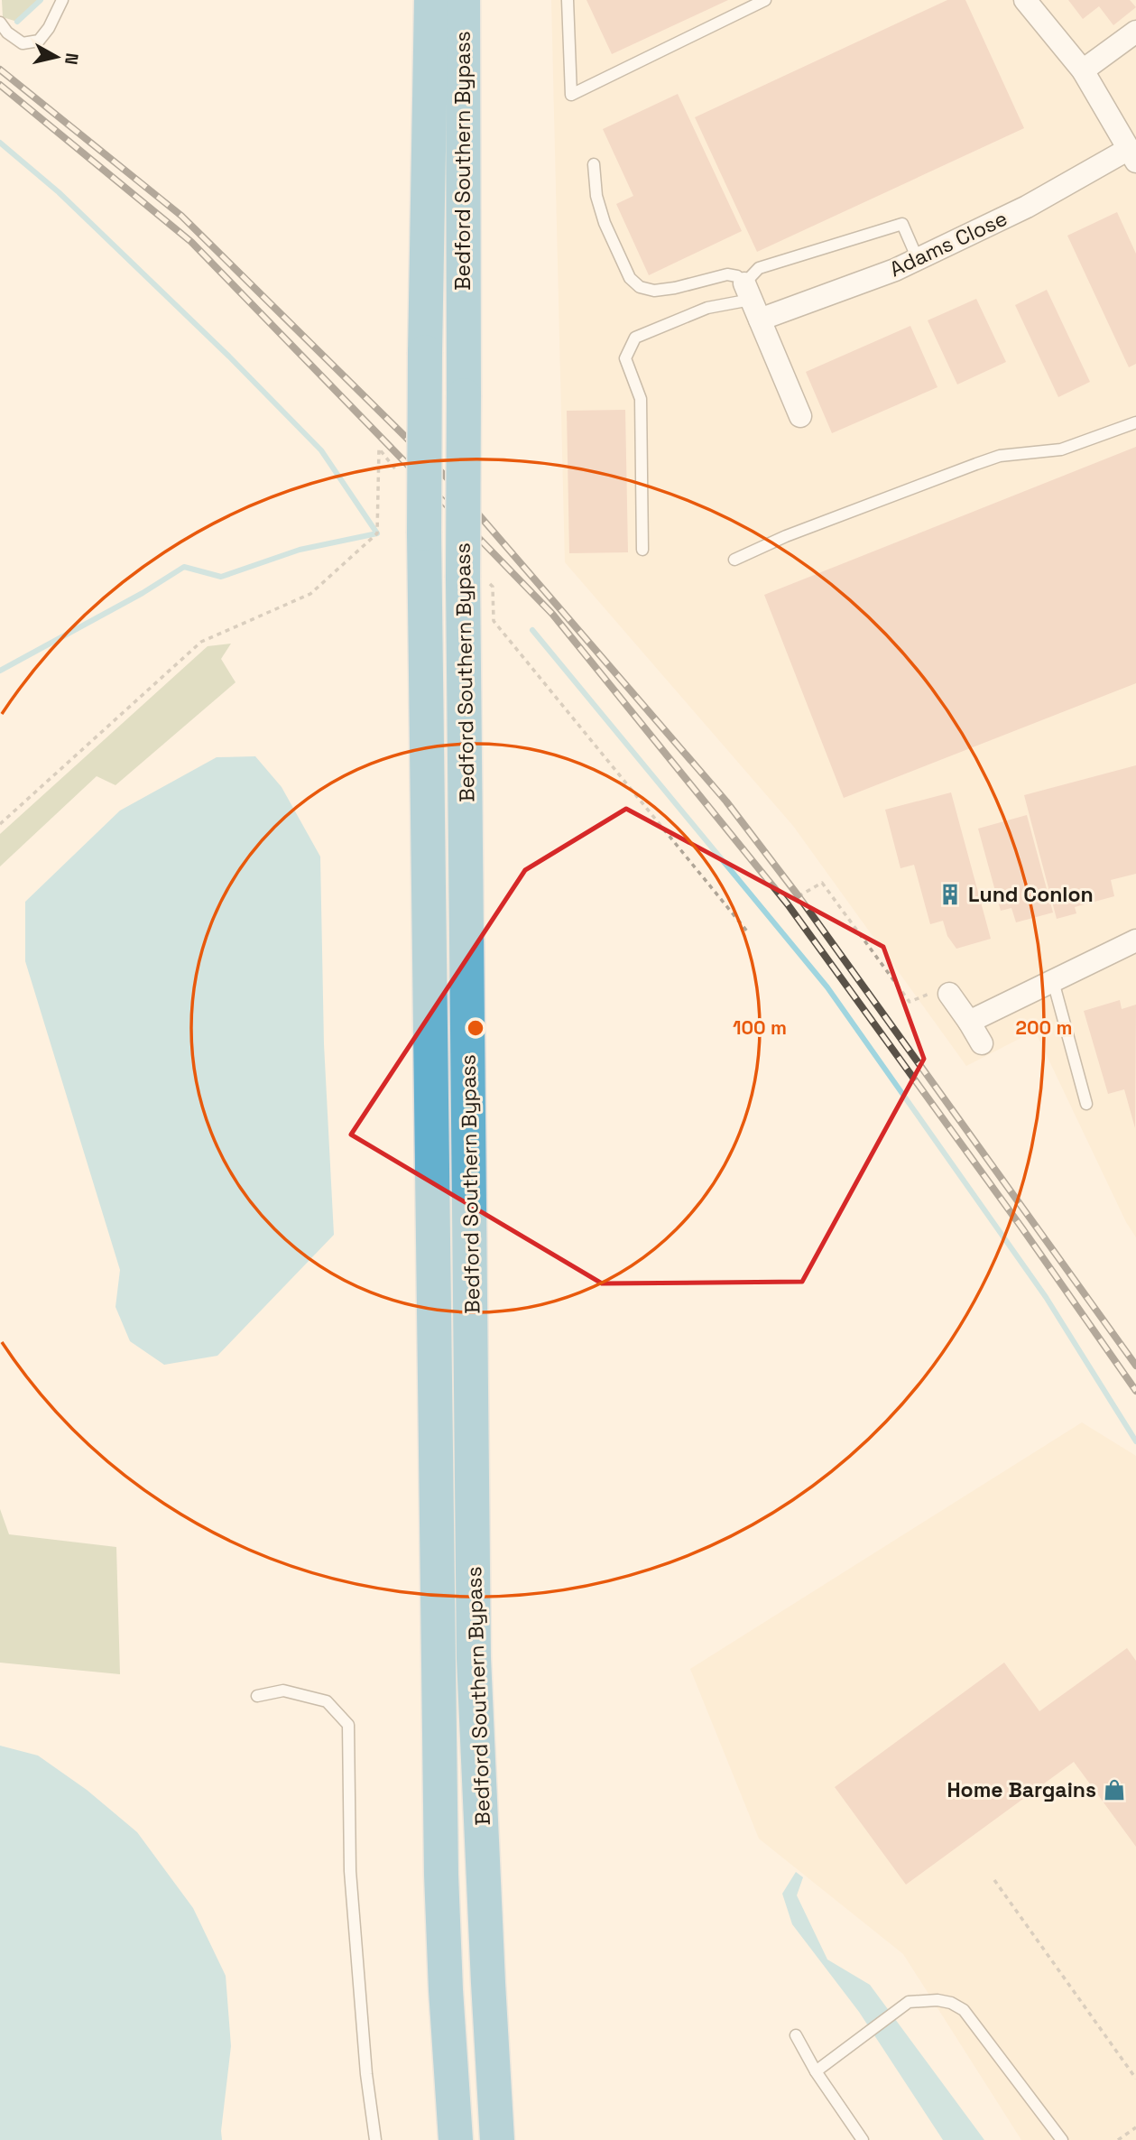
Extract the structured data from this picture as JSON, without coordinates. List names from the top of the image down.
{
  "streets": {
    "highway": ["Bedford Southern Bypass"],
    "street": ["Adams Close"]
  },
  "places": {
    "building": ["Lund Conlon"],
    "shop": ["Home Bargains"]
  },
  "north": "right",
  "rings": ["100 m", "200 m"]
}
